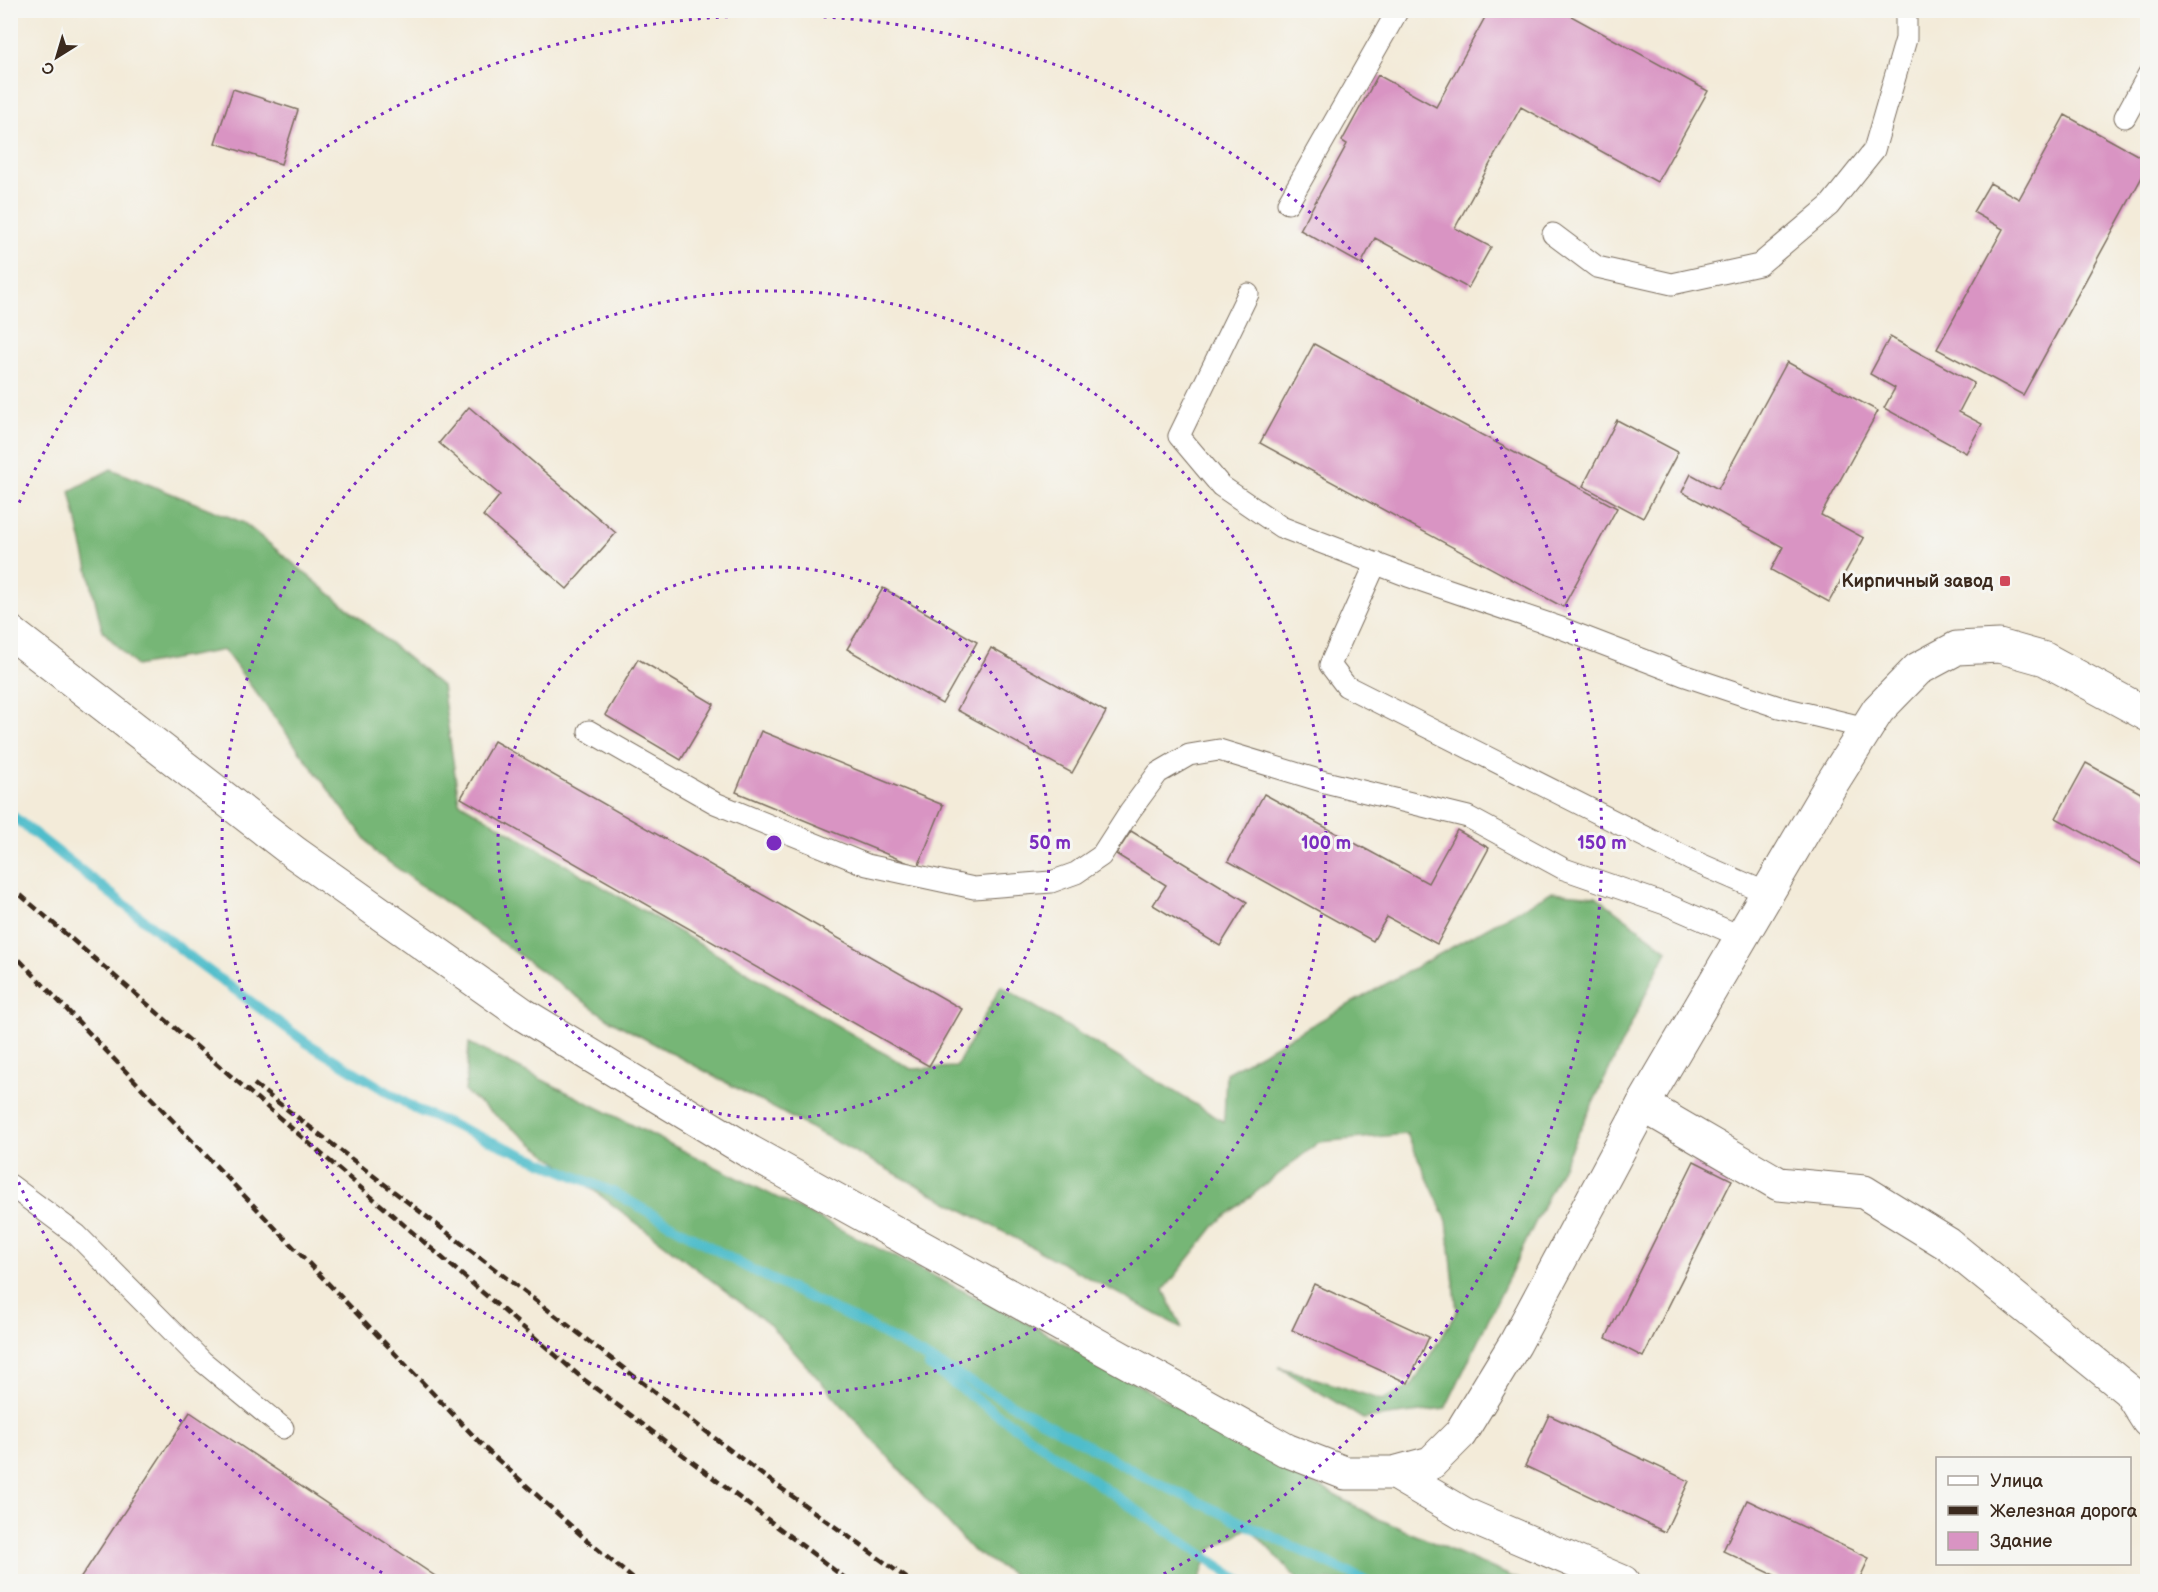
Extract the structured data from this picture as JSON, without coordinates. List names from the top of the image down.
{
  "places": {
    "transit": ["Кирпичный завод"]
  },
  "legend": ["Улица", "Железная дорога", "Здание"],
  "north": "bottom left",
  "rings": ["50 m", "100 m", "150 m"]
}
